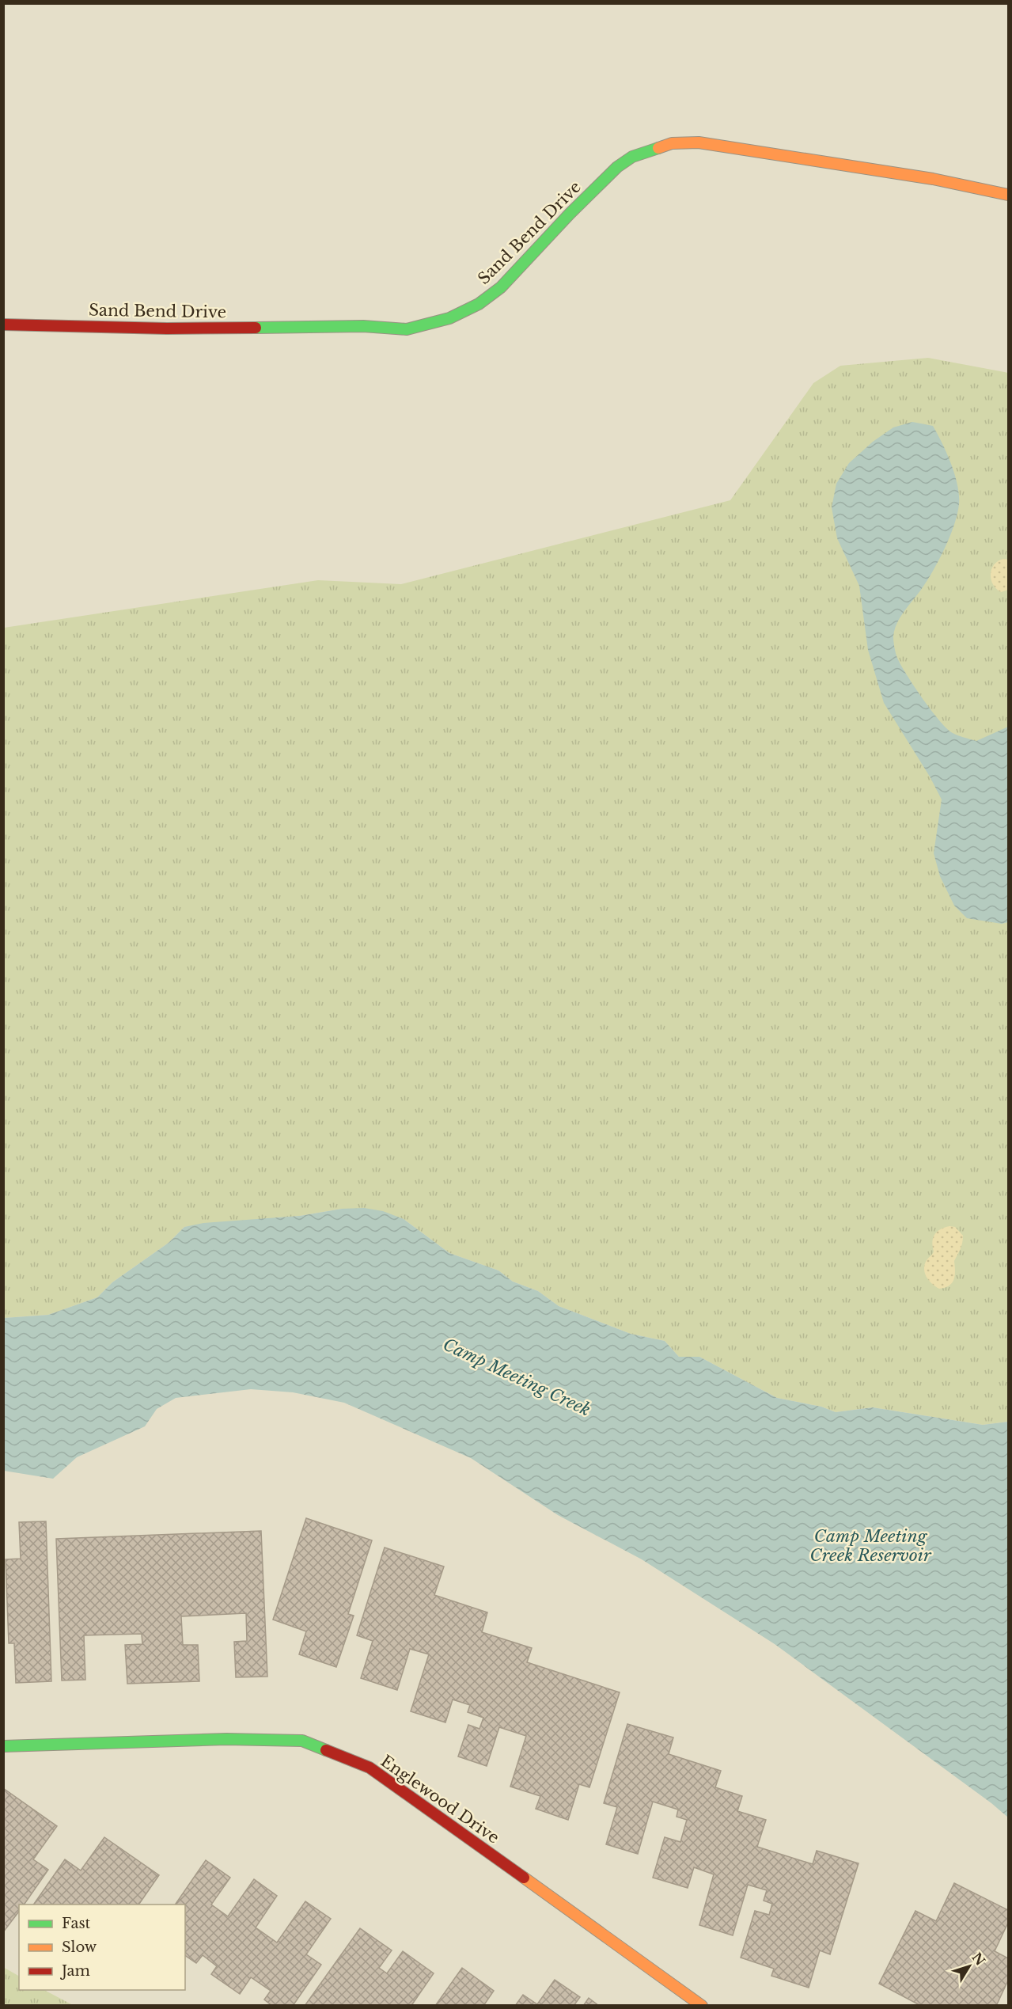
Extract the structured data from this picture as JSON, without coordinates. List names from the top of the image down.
{
  "streets": {
    "street": ["Sand Bend Drive", "Englewood Drive"]
  },
  "water": ["Camp Meeting Creek", "Camp Meeting Creek Reservoir"],
  "legend": ["Fast", "Slow", "Jam"],
  "north": "top right"
}
